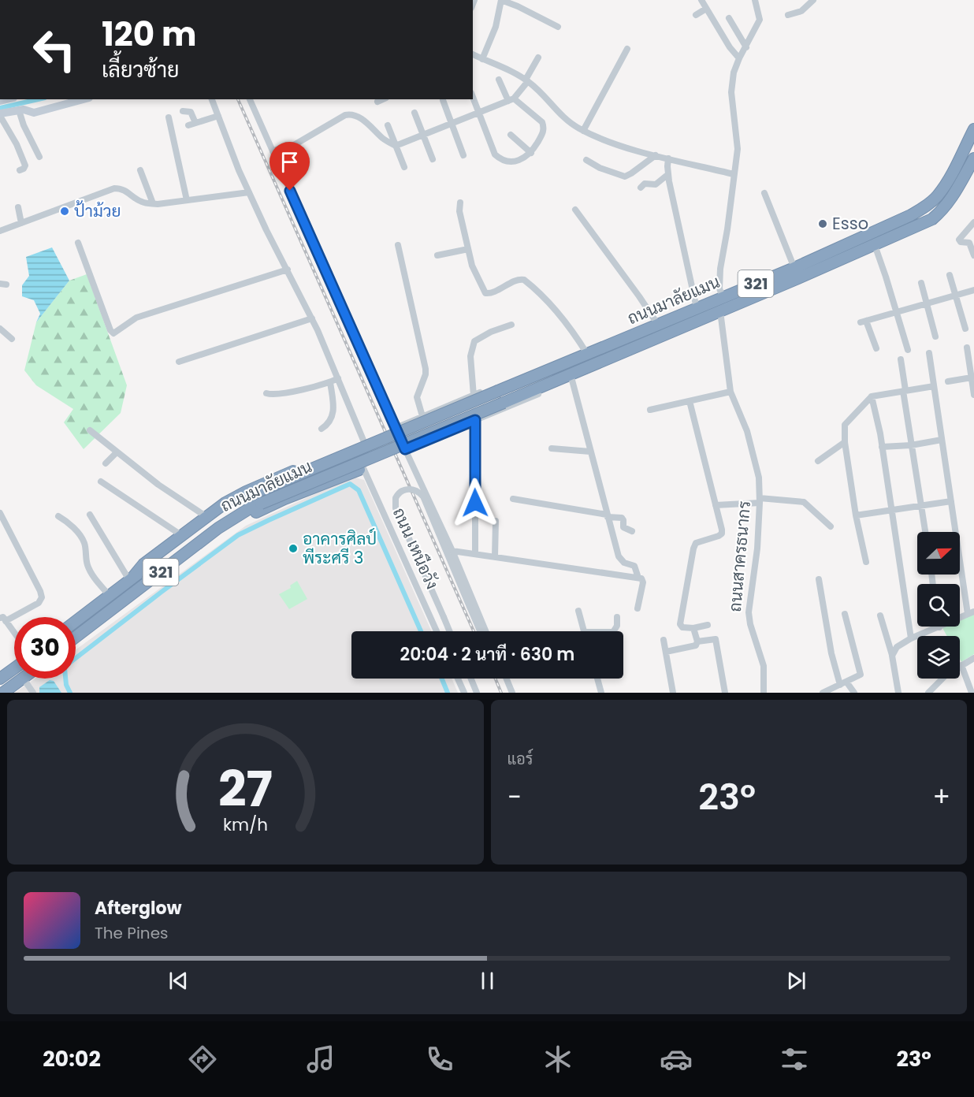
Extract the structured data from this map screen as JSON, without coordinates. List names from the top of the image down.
{
  "streets": {
    "highway": ["321", "ถนนมาลัยแมน"],
    "street": ["ถนน เหนือวัง", "ถนนสาครธนากร"]
  },
  "crossings": [
    ["ถนนมาลัยแมน", "ถนนสาครธนากร"]
  ],
  "places": ["ป้าม้วย", "Esso", "อาคารศิลป์ พีระศรี 3"],
  "north": "right",
  "page": {
    "turn": ["120 m", "เลี้ยวซ้าย"],
    "limit": "30",
    "trip": "20:04 · 2 นาที · 630 m",
    "tile": "แอร์",
    "heat": ["−", "23°", "+"],
    "song": ["Afterglow", "The Pines"],
    "tabs": ["20:02", "23°"],
    "gauge": ["27", "km/h"]
  }
}
